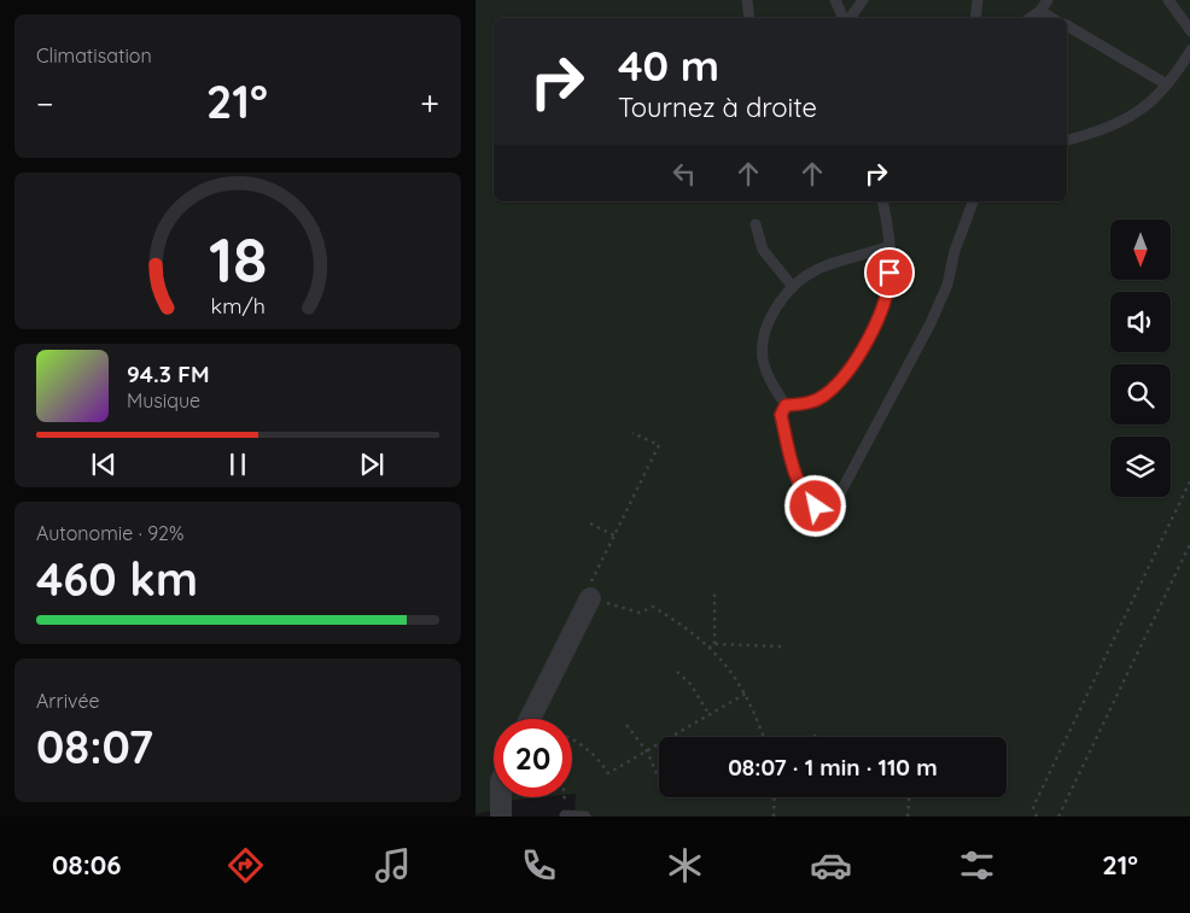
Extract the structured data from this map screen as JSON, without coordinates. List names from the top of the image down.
{
  "north": "bottom",
  "page": {
    "tile": [
      "Climatisation",
      ["Autonomie · 92%", "460 km"],
      ["Arrivée", "08:07"]
    ],
    "turn": ["40 m", "Tournez à droite"],
    "heat": ["−", "21°", "+"],
    "song": ["94.3 FM", "Musique"],
    "limit": "20",
    "trip": "08:07 · 1 min · 110 m",
    "tabs": ["08:06", "21°"],
    "gauge": ["18", "km/h"]
  }
}
